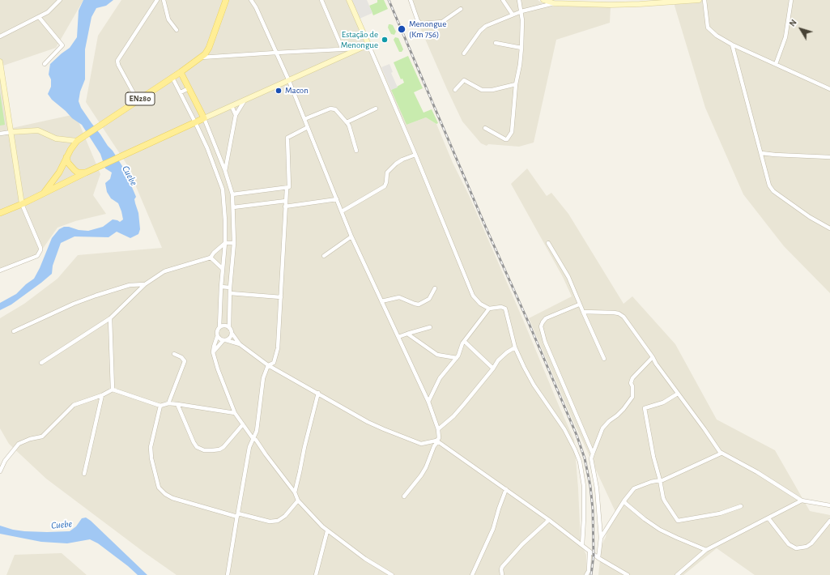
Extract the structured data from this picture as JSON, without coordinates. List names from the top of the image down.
{
  "streets": {
    "main road": ["EN280"]
  },
  "water": ["Cuebe"],
  "places": ["Menongue (Km 756)", "Estação de Menongue", "Macon"],
  "north": "top left"
}
